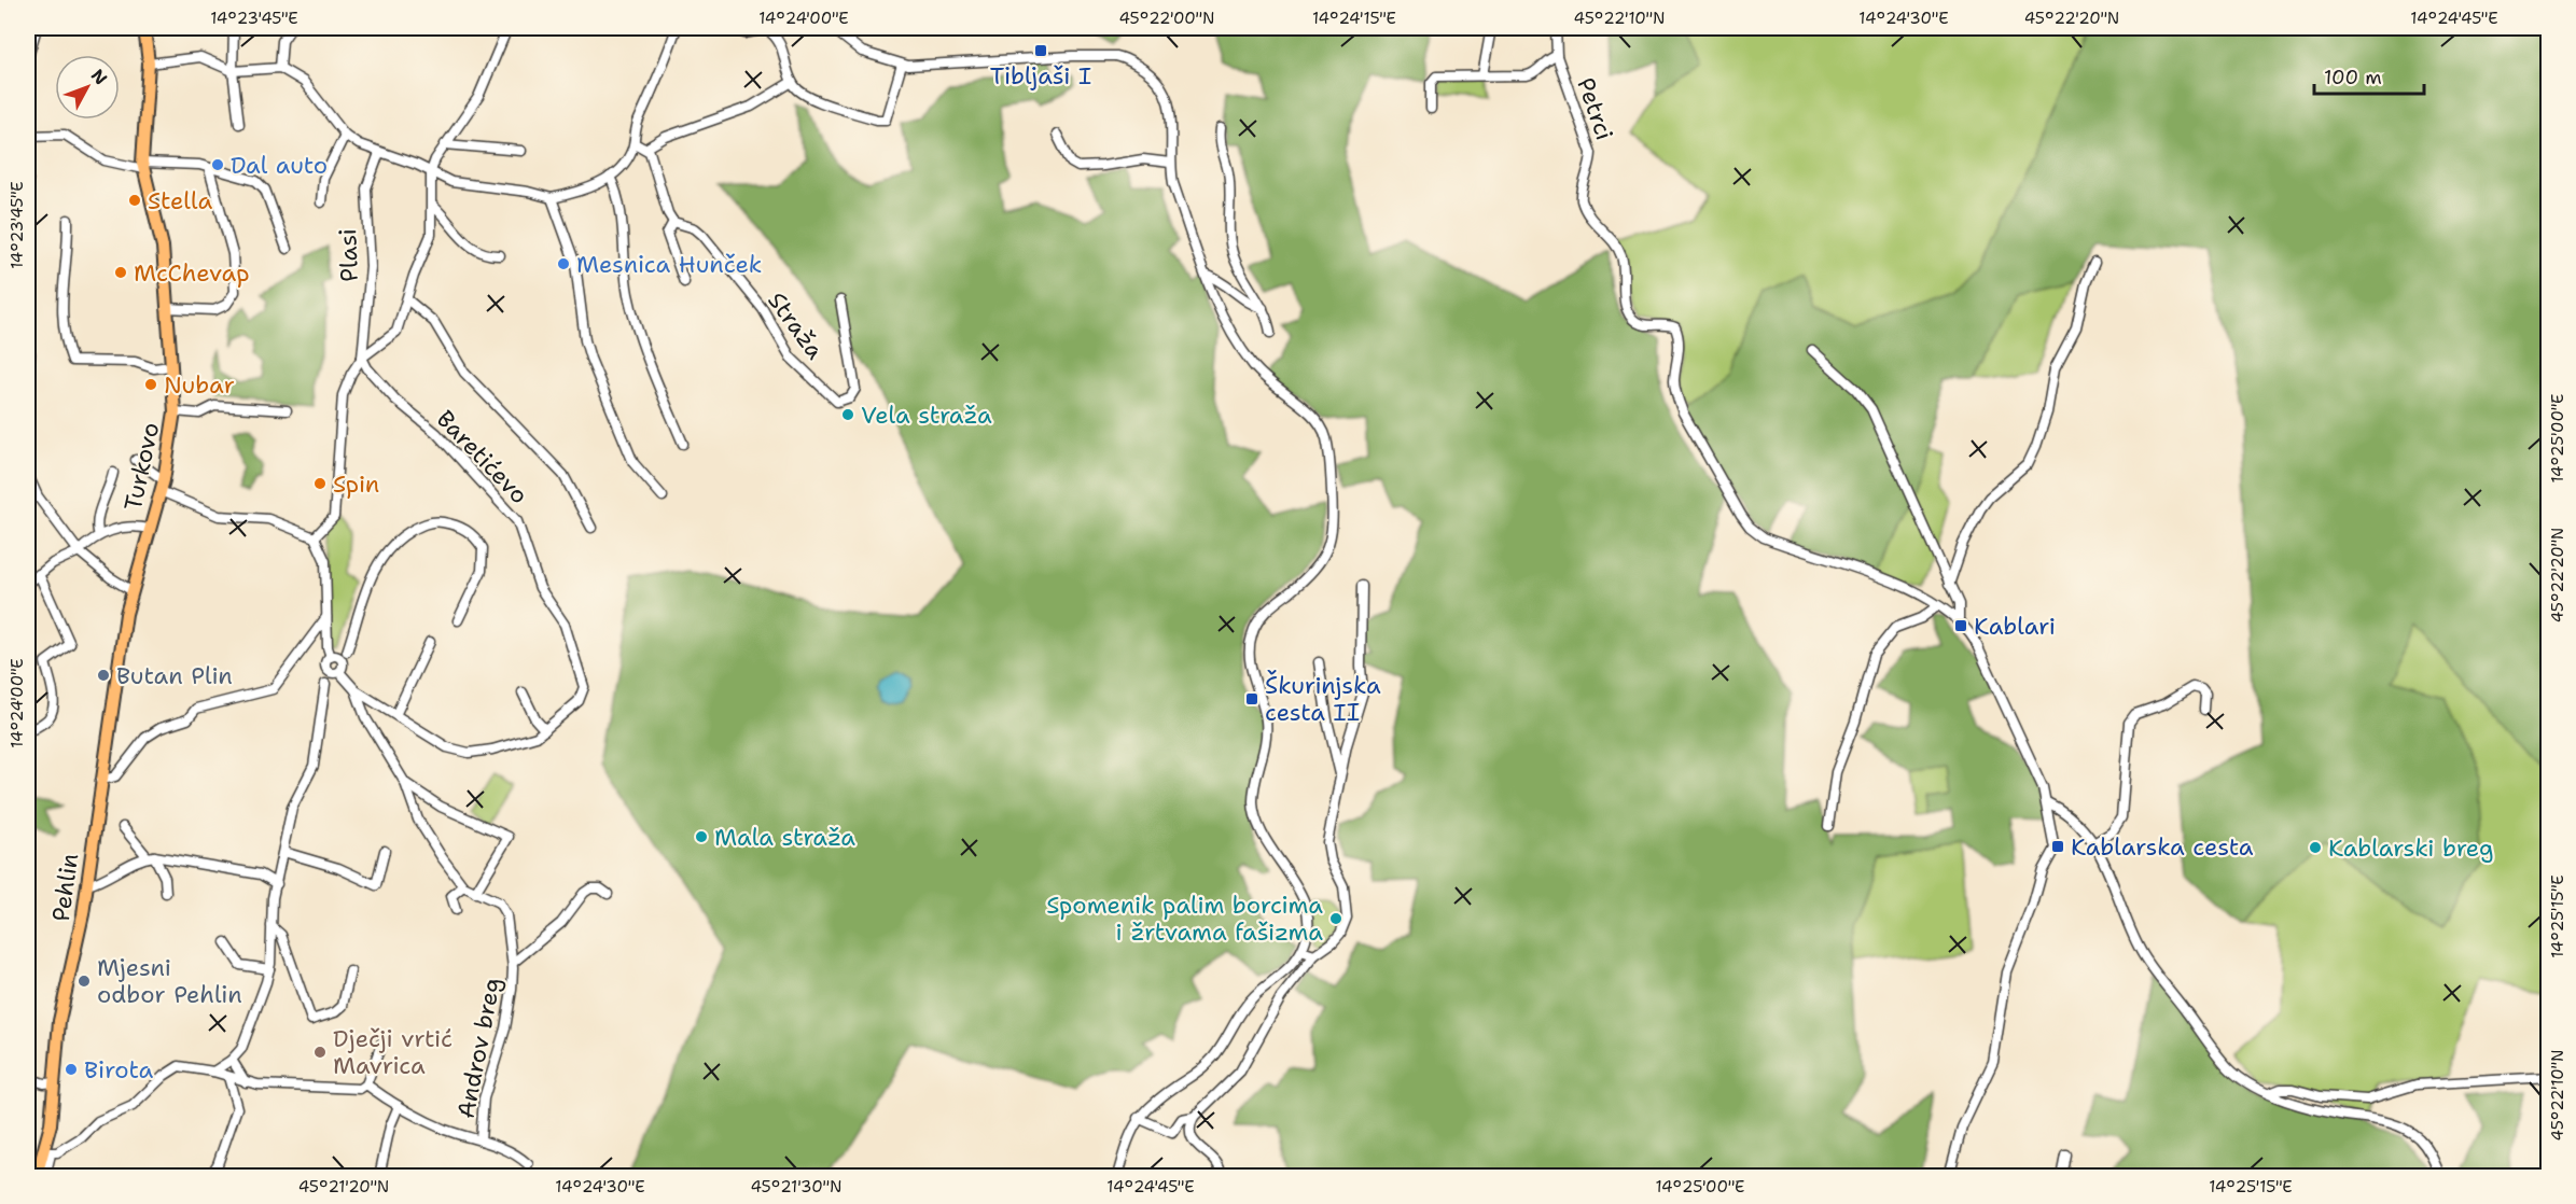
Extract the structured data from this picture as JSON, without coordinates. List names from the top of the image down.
{
  "streets": {
    "main road": ["Turkovo", "Pehlin"],
    "street": [
      "Petrci",
      "Plasi",
      "Straža",
      "Baretićevo",
      "Androv breg"
    ]
  },
  "crossings": [
    ["Plasi", "Baretićevo"],
    ["Baretićevo", "Androv breg"],
    ["Turkovo", "Pehlin"]
  ],
  "places": {
    "transit": [
      "Tibljaši I",
      "Kablari",
      "Škurinjska cesta II",
      "Kablarska cesta"
    ],
    "other": [
      "Dal auto",
      "Stella",
      "Mesnica Hunček",
      "McChevap",
      "Nubar",
      "Vela straža",
      "Spin",
      "Butan Plin",
      "Mala straža",
      "Kablarski breg",
      "Spomenik palim borcima i žrtvama fašizma",
      "Mjesni odbor Pehlin",
      "Dječji vrtić Mavrica",
      "Birota"
    ]
  },
  "scale_bar": "100 m",
  "north": "top right",
  "coordinates": [
    "14°23'45\"E",
    "14°24'00\"E",
    "45°22'00\"N",
    "14°24'15\"E",
    "45°22'10\"N",
    "14°24'30\"E",
    "45°22'20\"N",
    "14°24'45\"E",
    "14°25'00\"E",
    "14°25'15\"E",
    "45°21'20\"N",
    "45°21'30\"N"
  ]
}
